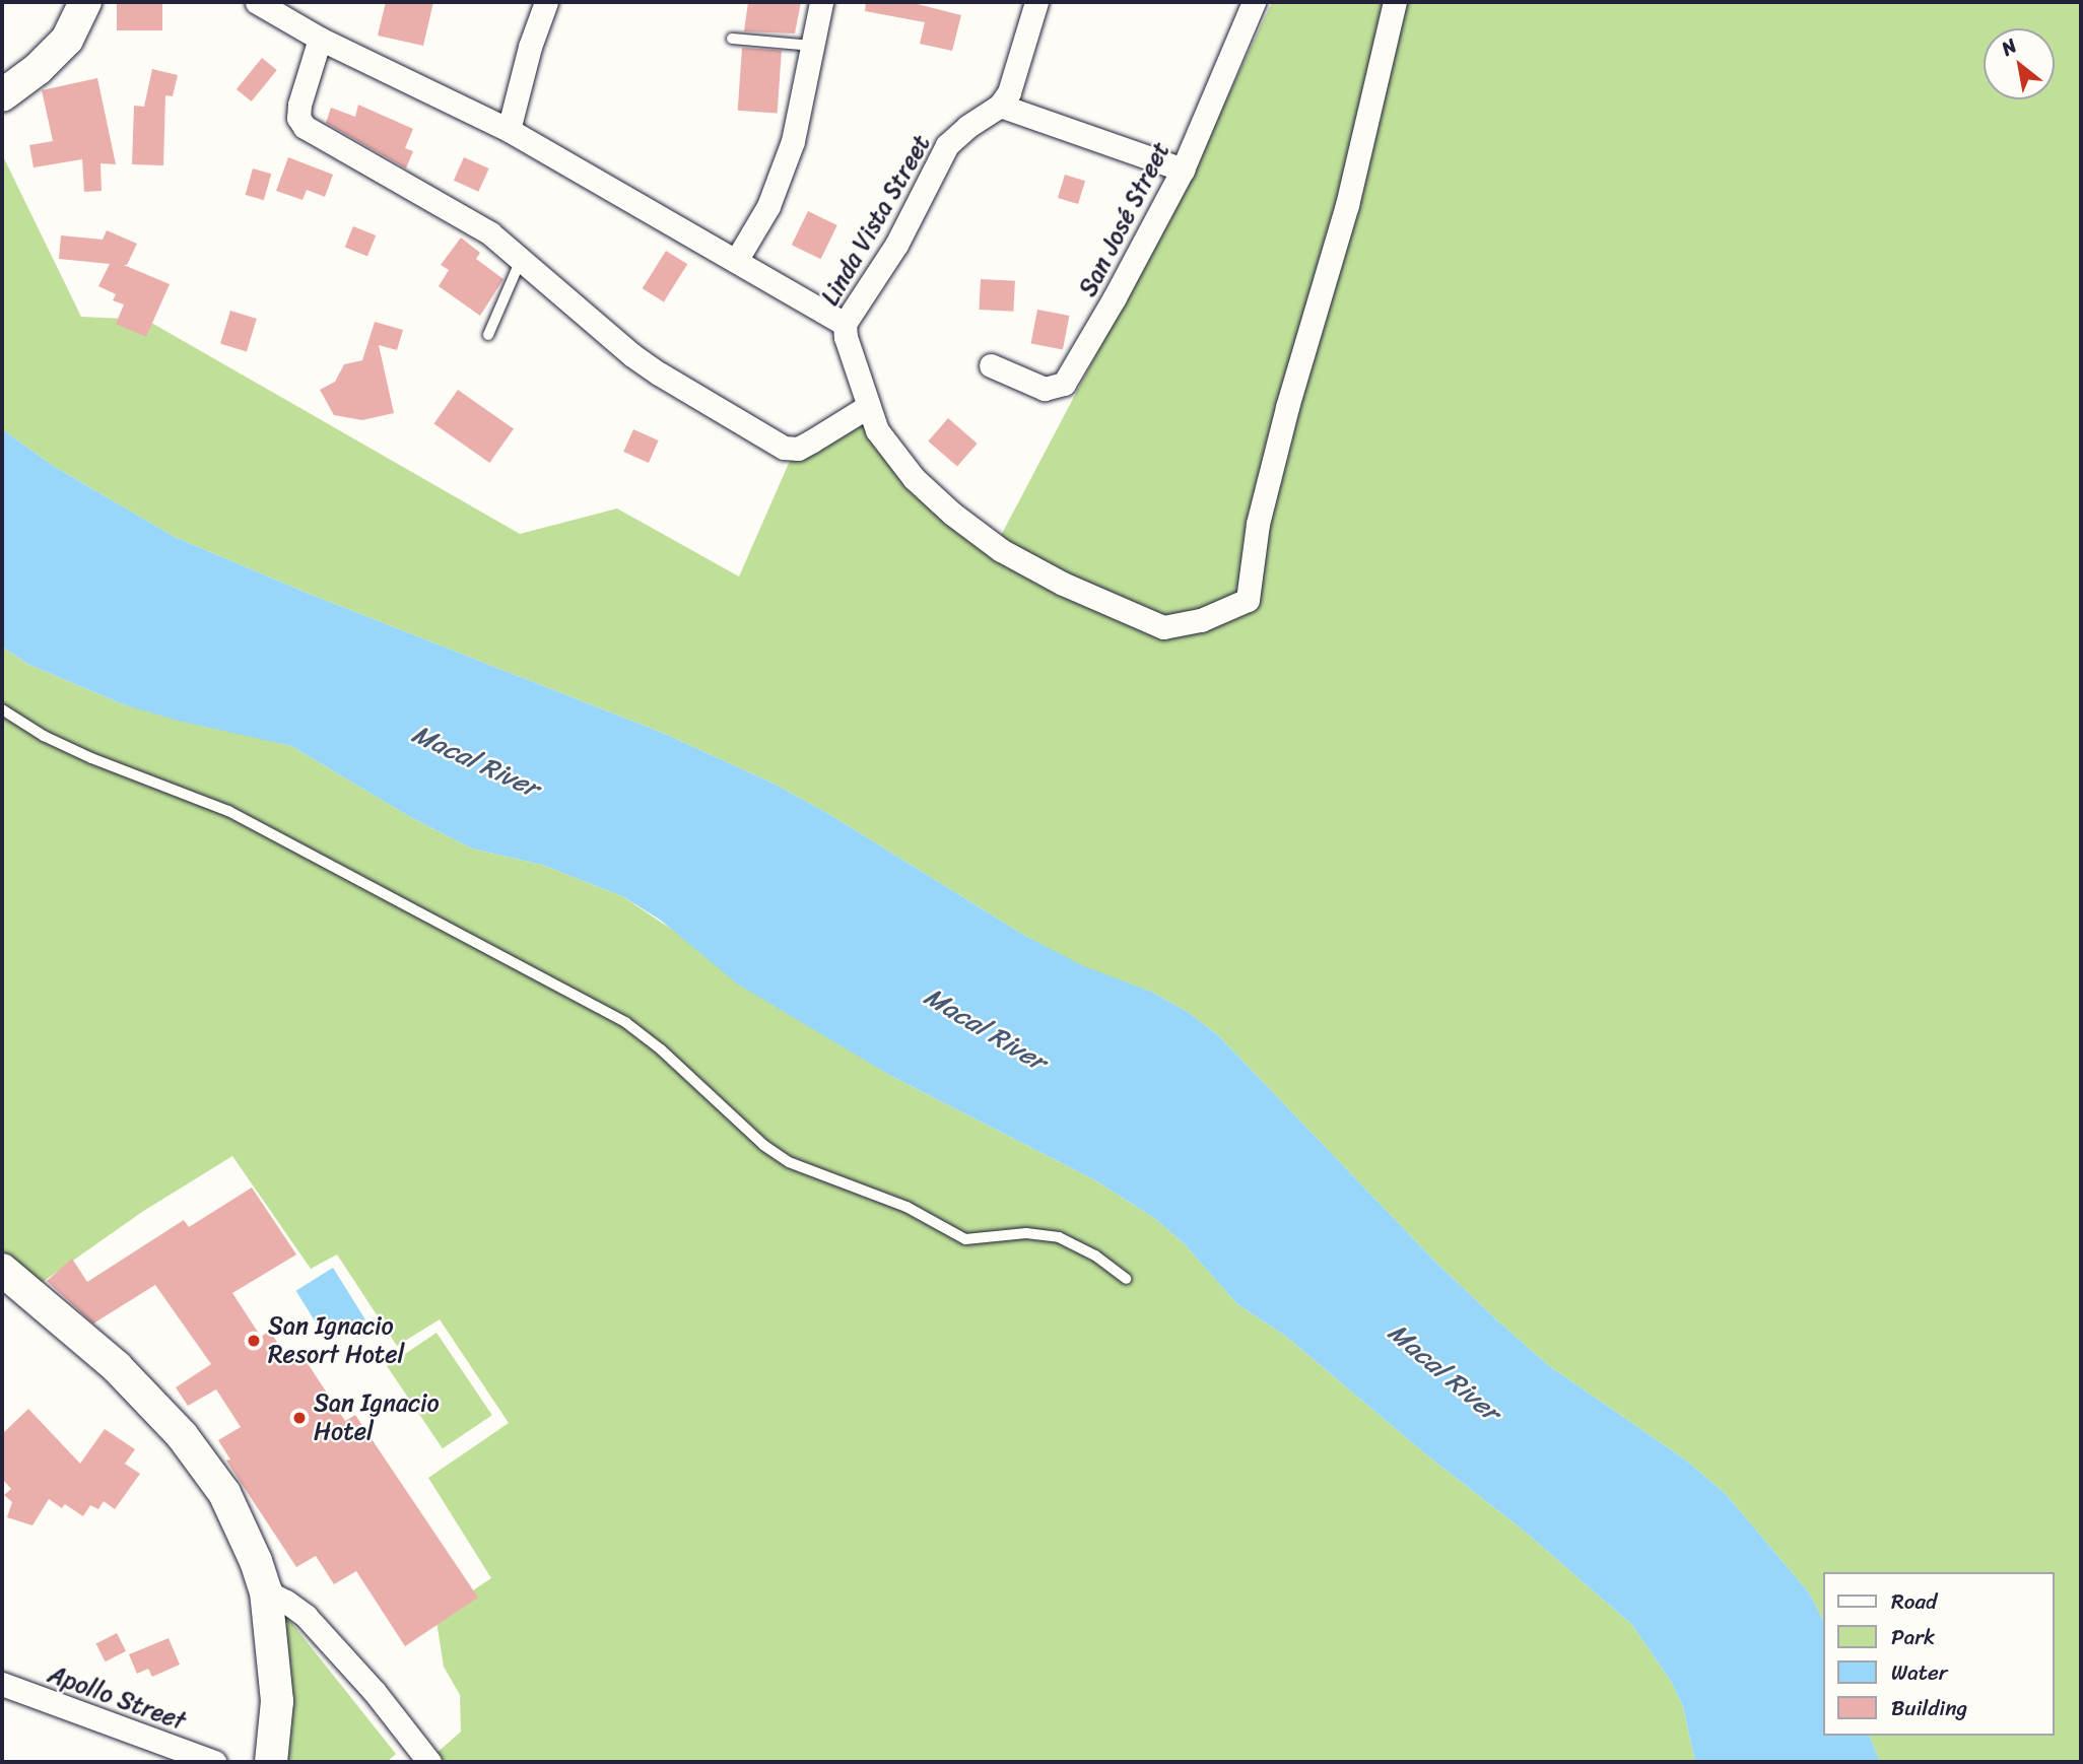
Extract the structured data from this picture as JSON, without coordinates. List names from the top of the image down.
{
  "streets": {
    "street": ["San José Street", "Linda Vista Street", "Apollo Street"]
  },
  "water": ["Macal River"],
  "places": ["San Ignacio Resort Hotel", "San Ignacio Hotel"],
  "legend": [
    "Road",
    "Park",
    "Water",
    "Building"
  ],
  "north": "top left"
}
